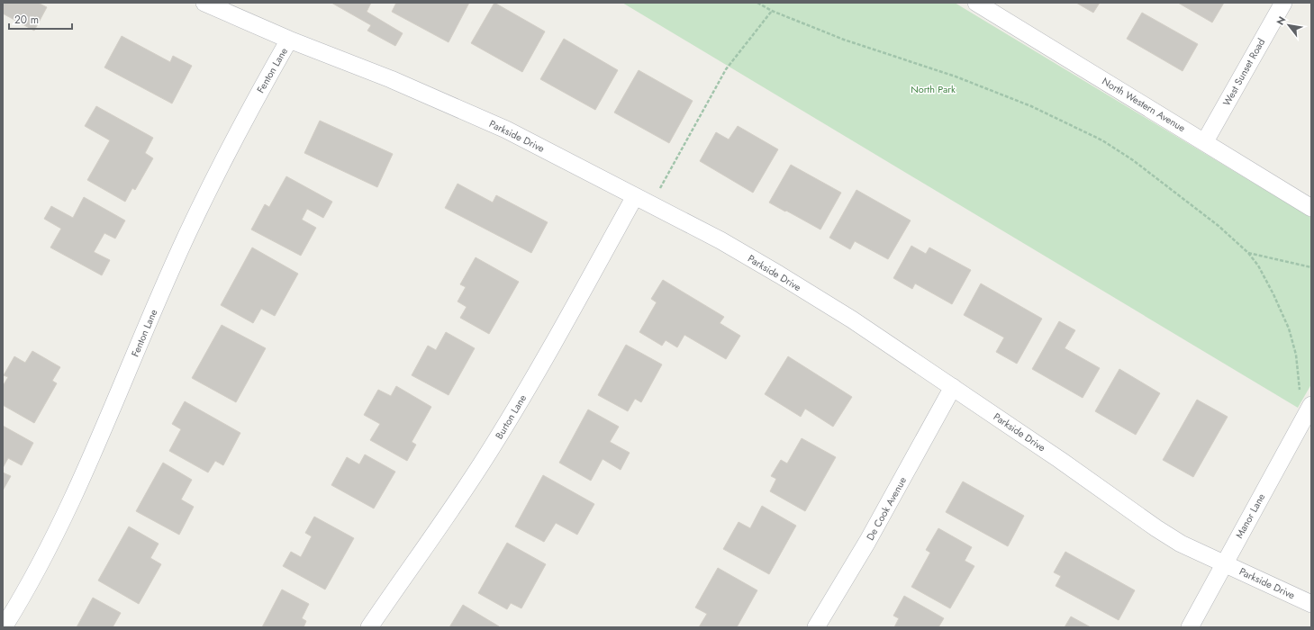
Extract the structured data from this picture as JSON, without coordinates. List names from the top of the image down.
{
  "streets": {
    "street": [
      "Fenton Lane",
      "West Sunset Road",
      "North Western Avenue",
      "Parkside Drive",
      "Burton Lane",
      "De Cook Avenue",
      "Manor Lane"
    ]
  },
  "crossings": [
    ["Fenton Lane", "Parkside Drive"],
    ["West Sunset Road", "North Western Avenue"],
    ["Parkside Drive", "Burton Lane"],
    ["Parkside Drive", "De Cook Avenue"],
    ["Parkside Drive", "Manor Lane"]
  ],
  "parks": ["North Park"],
  "scale_bar": "20 m",
  "north": "top left"
}
